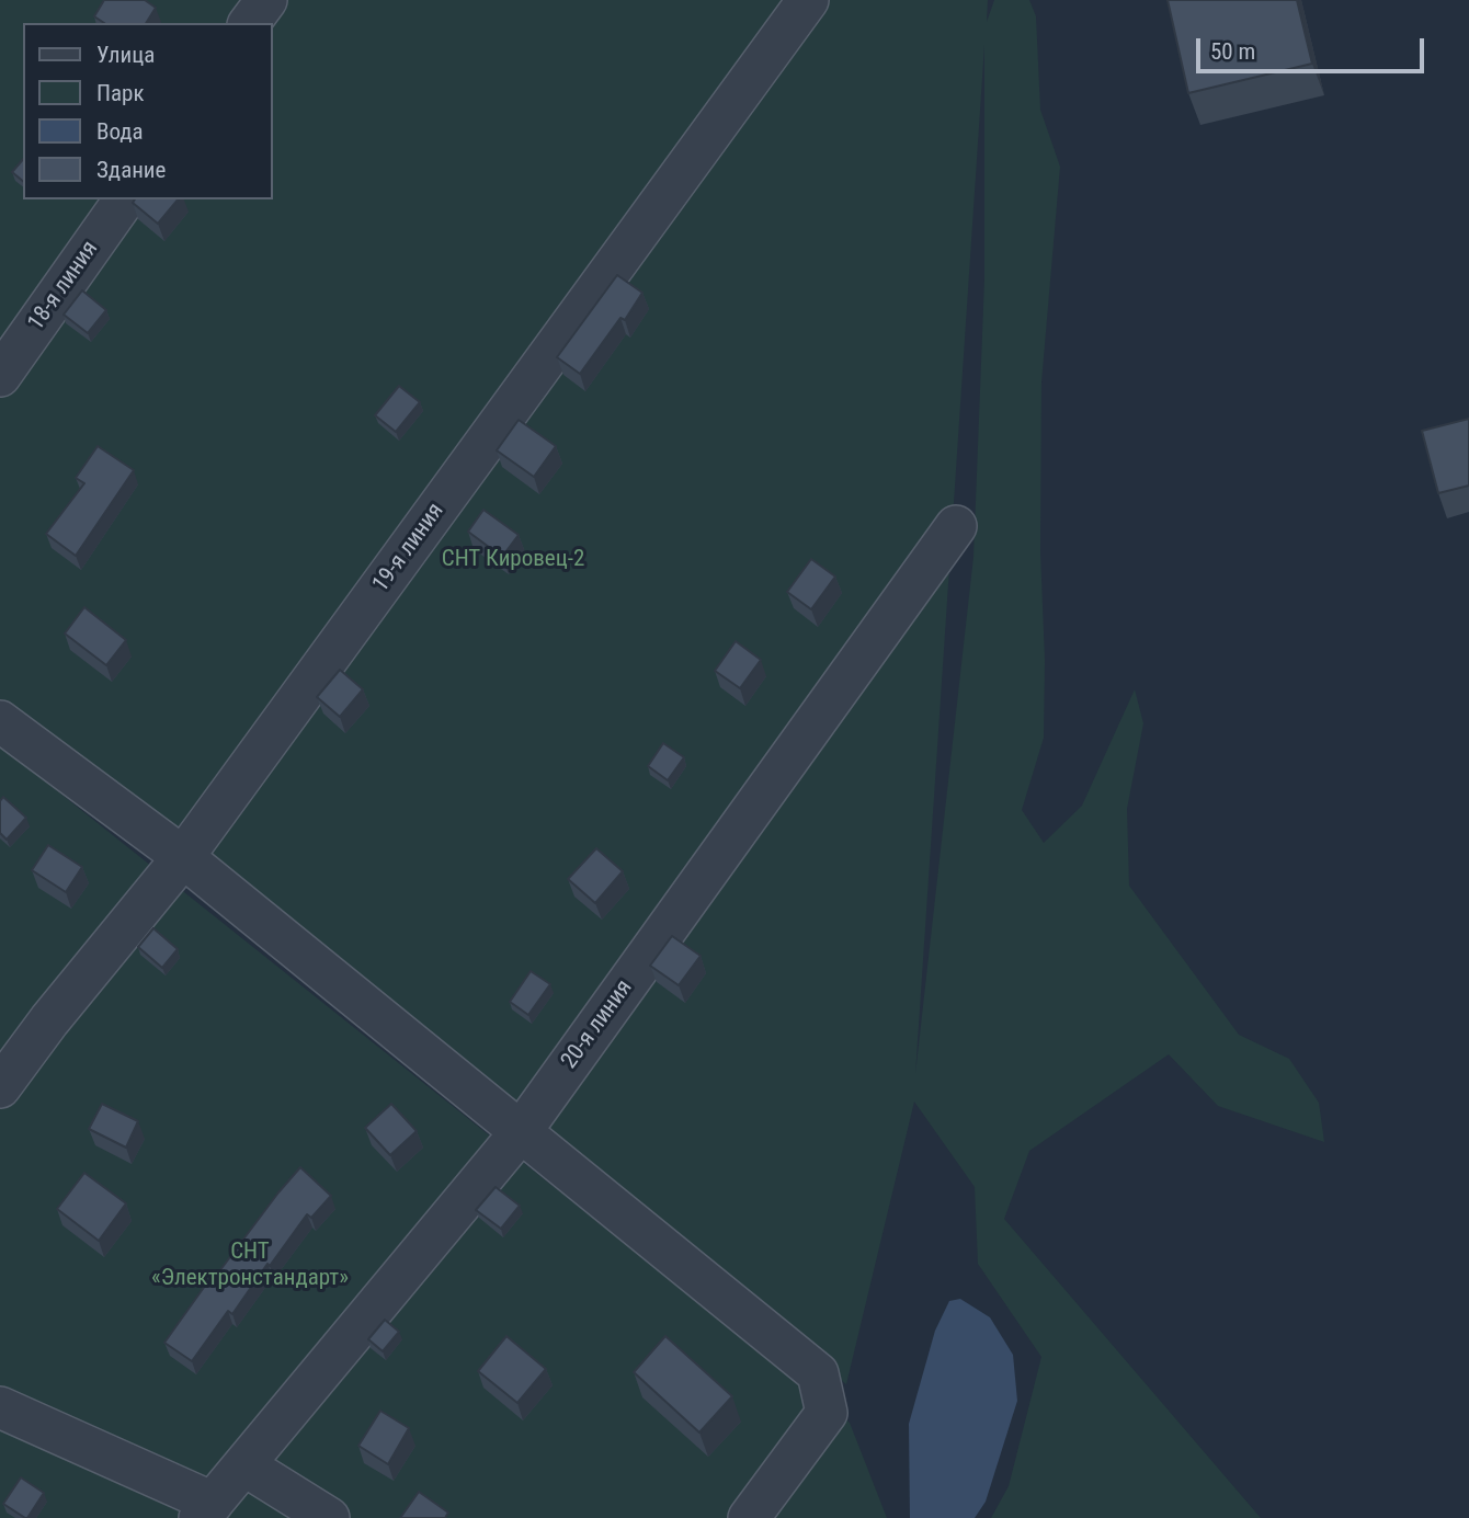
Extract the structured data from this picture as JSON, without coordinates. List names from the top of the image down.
{
  "streets": {
    "street": ["18-я линия", "19-я линия", "20-я линия"]
  },
  "parks": ["СНТ Кировец-2", "СНТ «Электронстандарт»"],
  "legend": [
    "Улица",
    "Парк",
    "Вода",
    "Здание"
  ],
  "scale_bar": "50 m"
}
